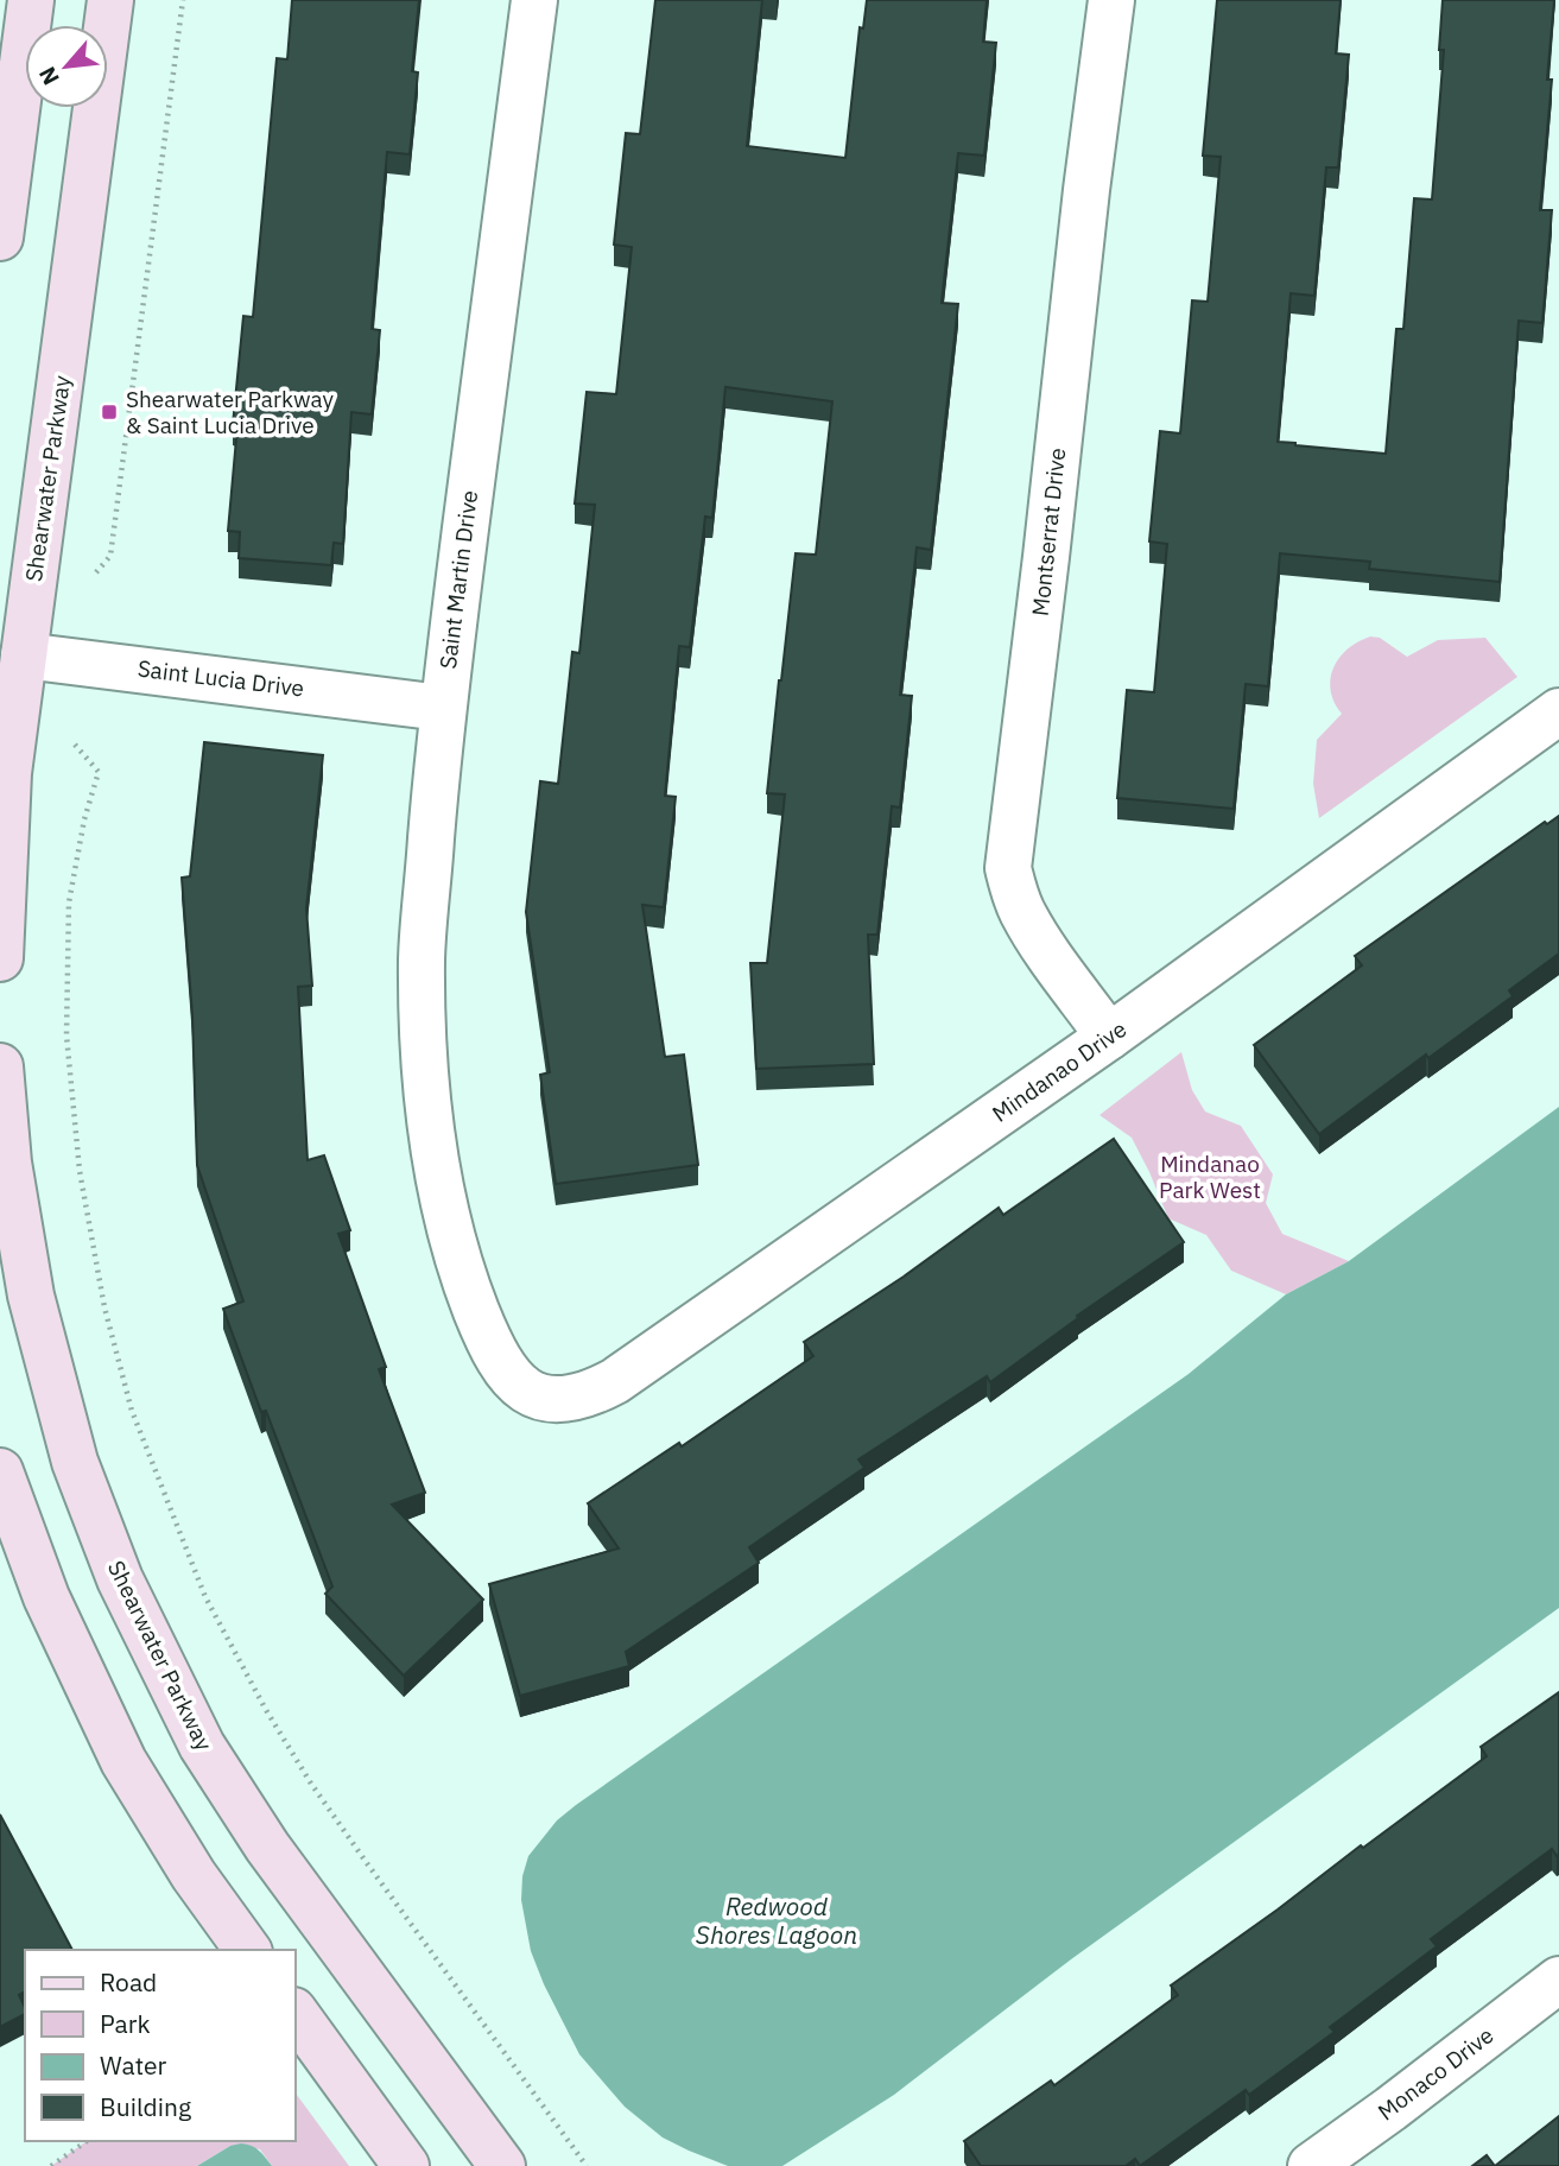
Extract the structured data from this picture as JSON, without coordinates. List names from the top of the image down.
{
  "streets": {
    "main road": ["Shearwater Parkway"],
    "street": [
      "Montserrat Drive",
      "Saint Martin Drive",
      "Saint Lucia Drive",
      "Mindanao Drive",
      "Monaco Drive"
    ]
  },
  "crossings": [
    ["Shearwater Parkway", "Saint Lucia Drive"],
    ["Montserrat Drive", "Mindanao Drive"],
    ["Saint Martin Drive", "Saint Lucia Drive"],
    ["Saint Martin Drive", "Mindanao Drive"]
  ],
  "water": ["Redwood Shores Lagoon"],
  "parks": ["Mindanao Park West"],
  "places": {
    "transit": ["Shearwater Parkway & Saint Lucia Drive"]
  },
  "legend": [
    "Road",
    "Park",
    "Water",
    "Building"
  ],
  "north": "bottom left"
}
